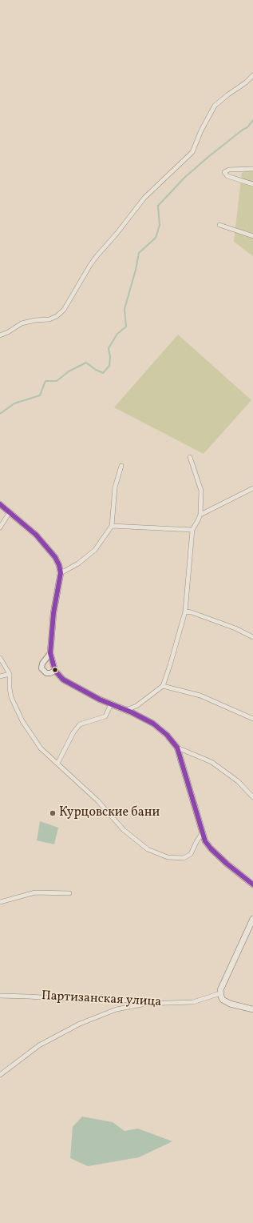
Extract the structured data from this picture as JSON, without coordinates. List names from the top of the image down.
{
  "streets": {
    "street": ["Партизанская улица"]
  },
  "places": ["Курцовские бани"]
}
